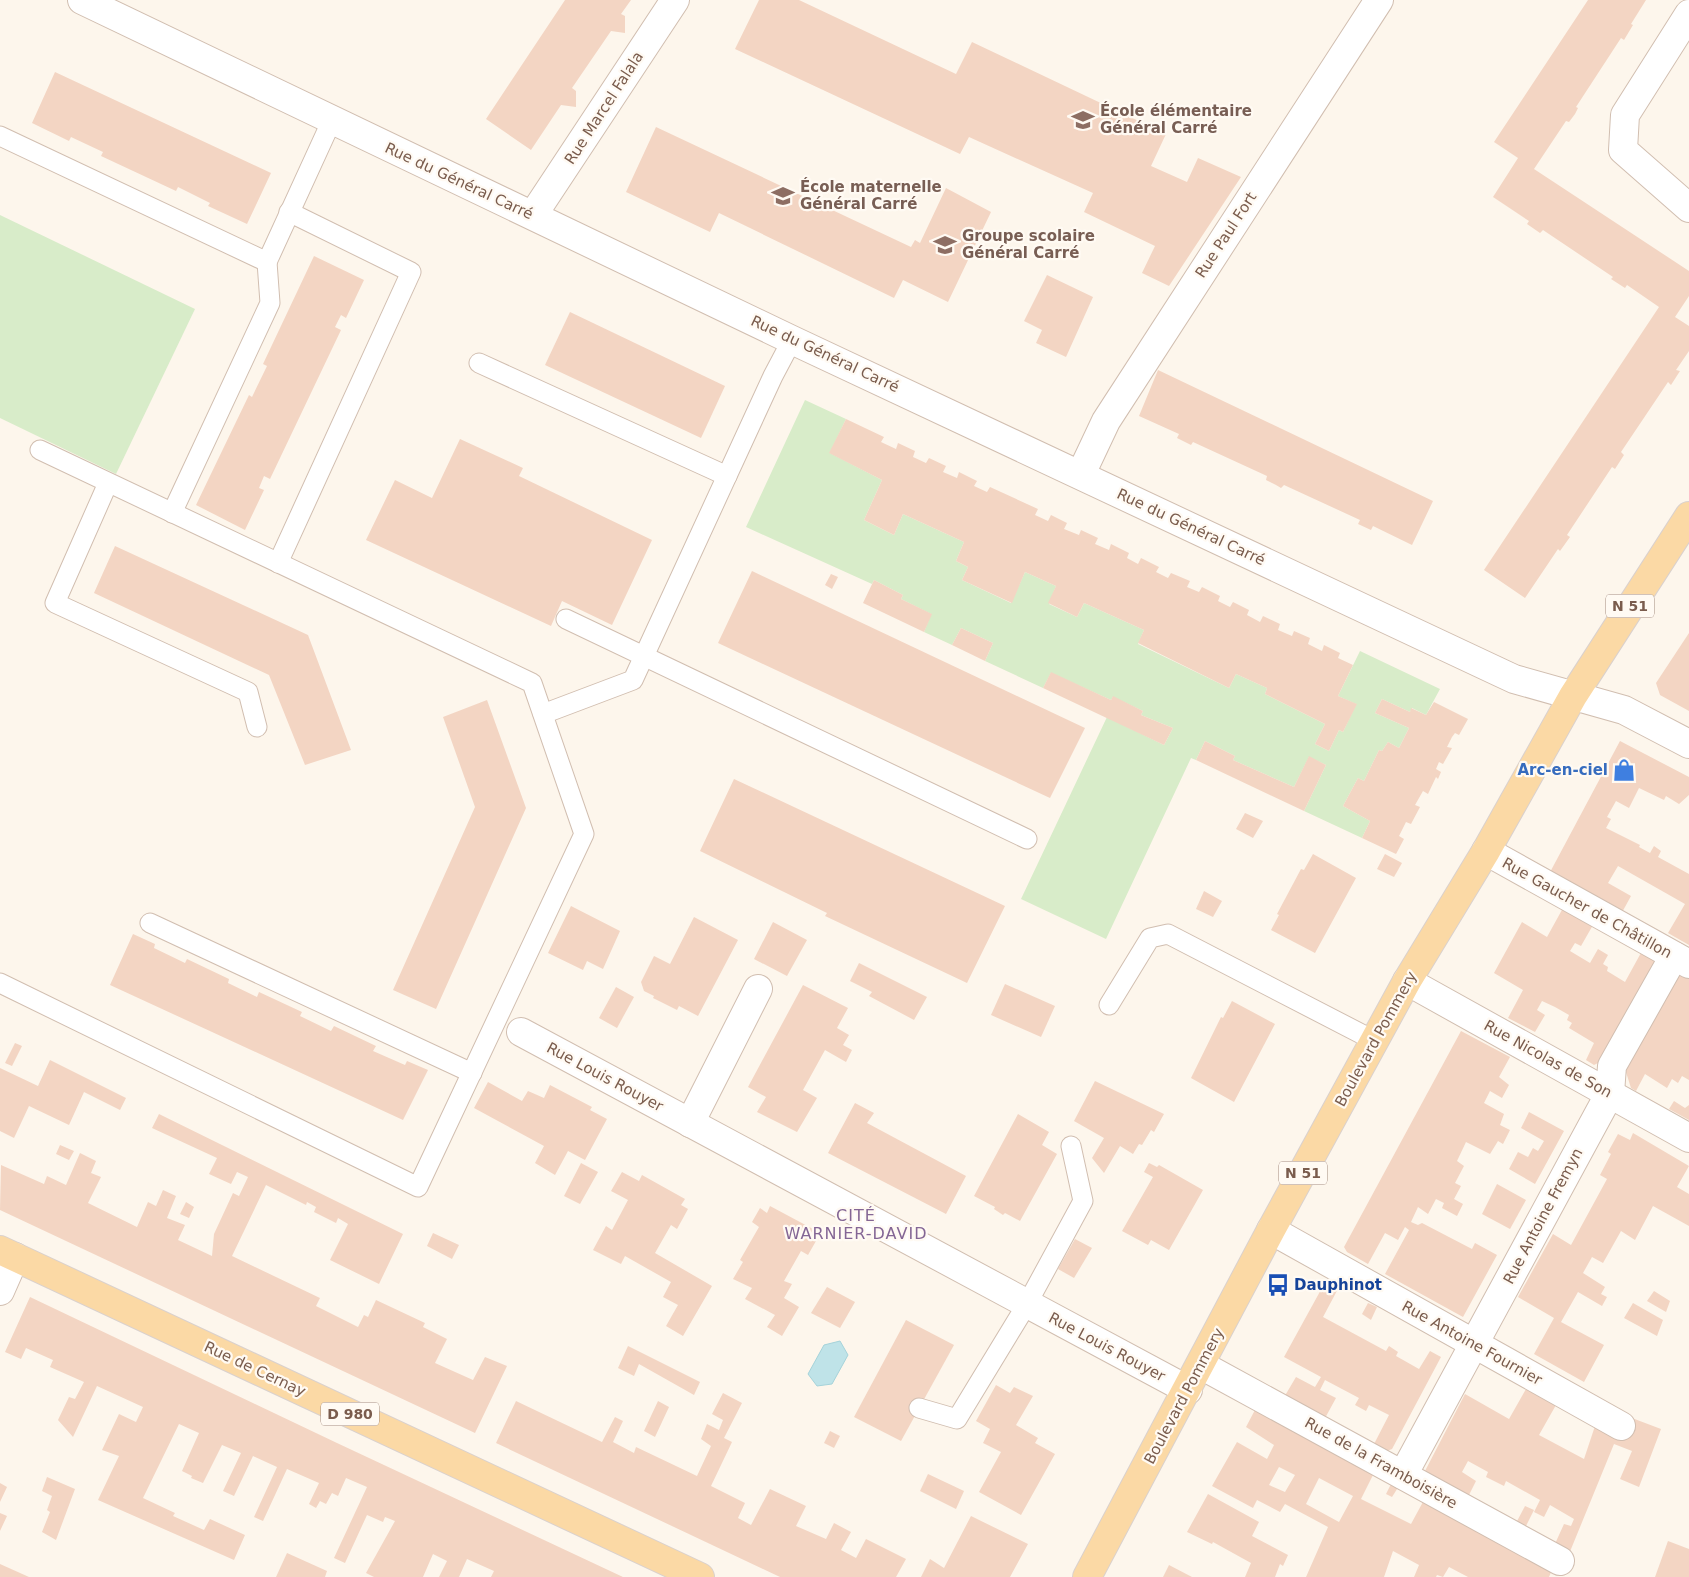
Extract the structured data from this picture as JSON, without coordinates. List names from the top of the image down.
{
  "streets": {
    "main road": [
      "N 51",
      "Boulevard Pommery",
      "Rue de Cernay",
      "D 980"
    ],
    "street": [
      "Rue Marcel Falala",
      "Rue du Général Carré",
      "Rue Paul Fort",
      "Rue Gaucher de Châtillon",
      "Rue Nicolas de Son",
      "Rue Louis Rouyer",
      "Rue Antoine Fremyn",
      "Rue Antoine Fournier",
      "Rue de la Framboisière"
    ]
  },
  "crossings": [
    ["Rue Marcel Falala", "Rue du Général Carré"],
    ["Rue du Général Carré", "Rue Paul Fort"],
    ["Rue du Général Carré", "Boulevard Pommery"],
    ["Rue Gaucher de Châtillon", "Boulevard Pommery"],
    ["Rue Gaucher de Châtillon", "Rue Antoine Fremyn"],
    ["Boulevard Pommery", "Rue Nicolas de Son"],
    ["Boulevard Pommery", "Rue Louis Rouyer"],
    ["Boulevard Pommery", "Rue Antoine Fournier"],
    ["Boulevard Pommery", "Rue de la Framboisière"],
    ["Rue Nicolas de Son", "Rue Antoine Fremyn"],
    ["Rue Antoine Fremyn", "Rue Antoine Fournier"],
    ["Rue Antoine Fremyn", "Rue de la Framboisière"]
  ],
  "districts": ["CITÉ WARNIER-DAVID"],
  "places": {
    "school or university": ["École élémentaire Général Carré", "École maternelle Général Carré", "Groupe scolaire Général Carré"],
    "shop": ["Arc-en-ciel"],
    "bus stop": ["Dauphinot"]
  }
}
